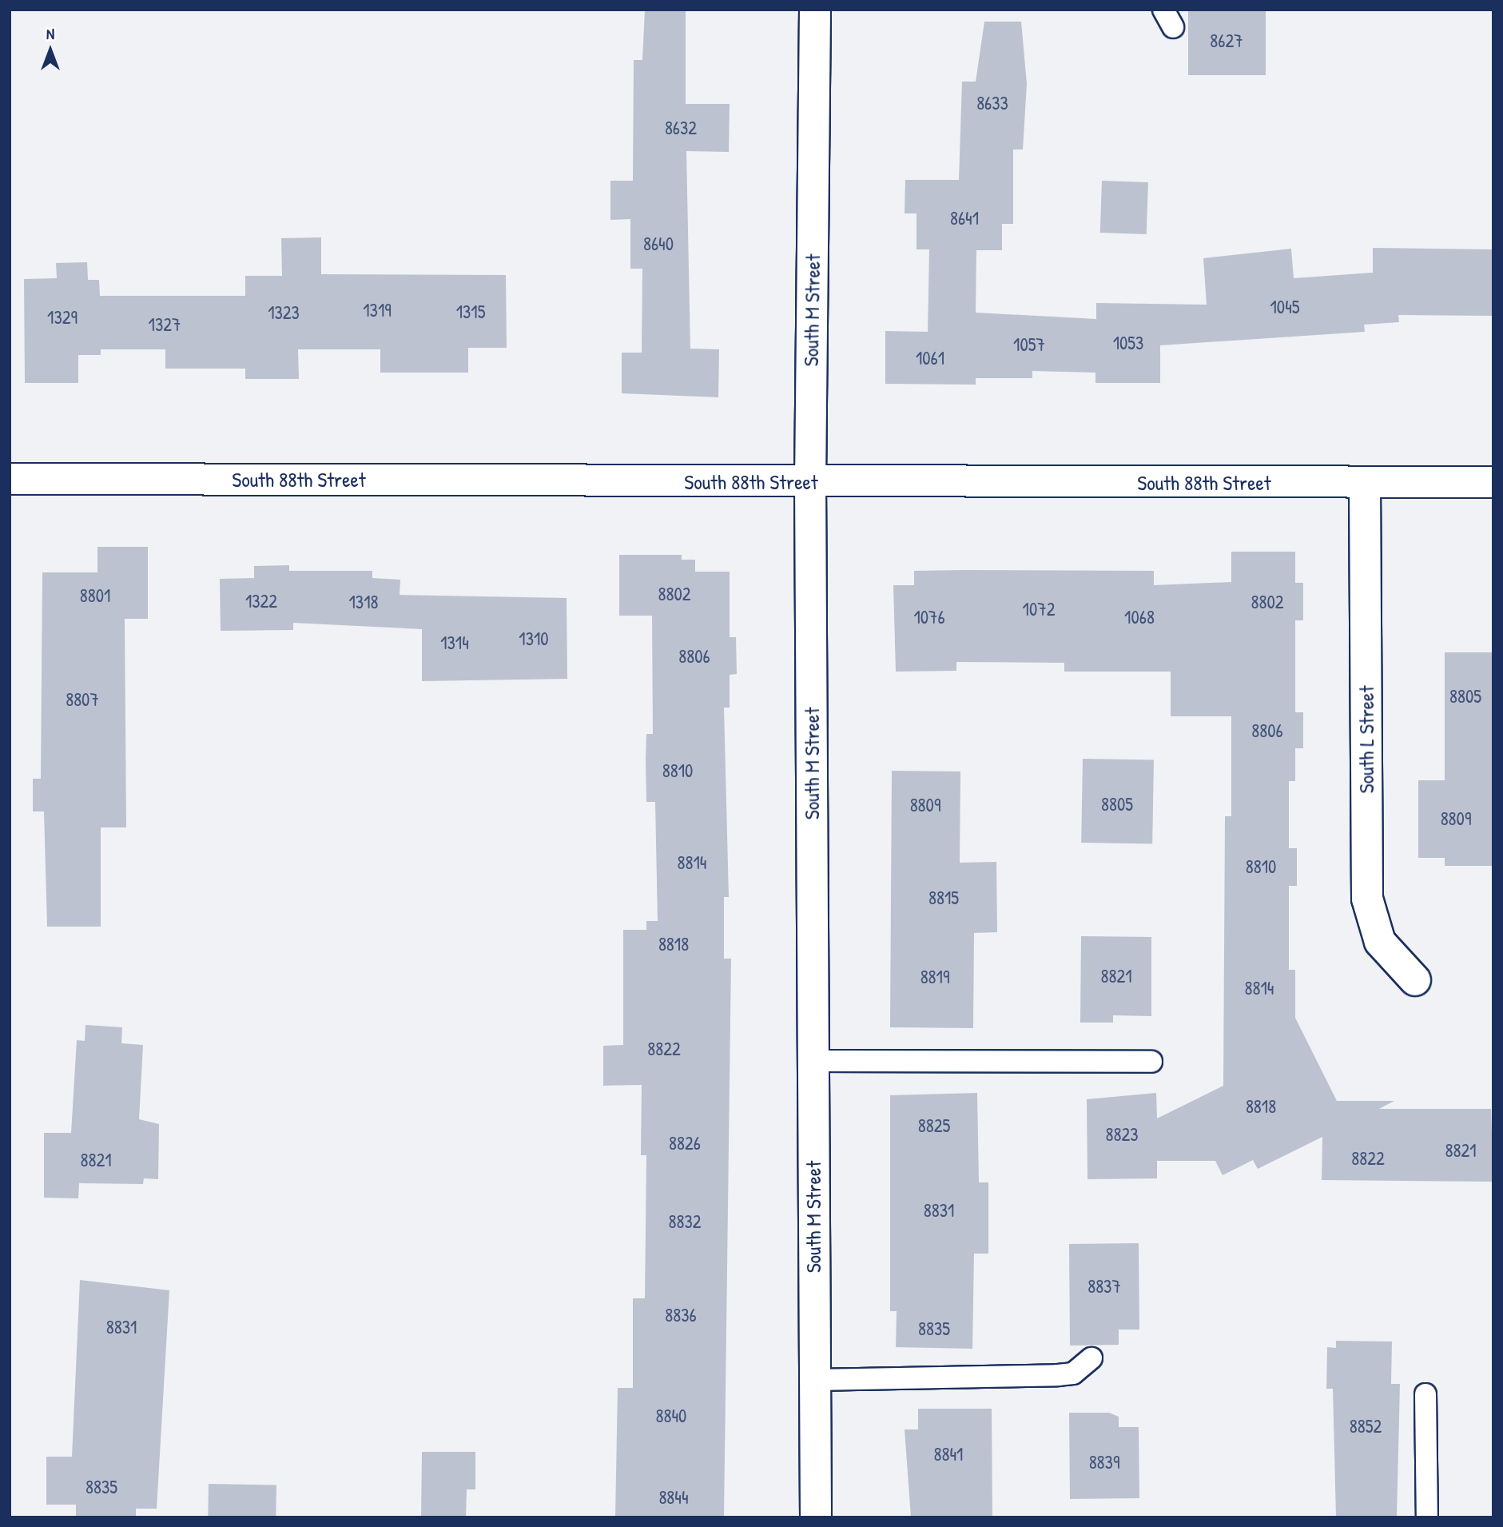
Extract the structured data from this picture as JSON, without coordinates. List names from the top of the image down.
{
  "streets": {
    "street": ["South M Street", "South 88th Street", "South L Street"]
  },
  "crossings": [
    ["South M Street", "South 88th Street"],
    ["South 88th Street", "South L Street"]
  ],
  "house_numbers": [
    "8627",
    "8633",
    "8632",
    "8641",
    "8640",
    "1045",
    "1319",
    "1315",
    "1323",
    "1329",
    "1327",
    "1053",
    "1057",
    "1061",
    "8802",
    "8801",
    "1322",
    "1318",
    "8802",
    "1072",
    "1076",
    "1068",
    "1310",
    "1314",
    "8806",
    "8805",
    "8807",
    "8806",
    "8810",
    "8805",
    "8809",
    "8809",
    "8814",
    "8810",
    "8815",
    "8818",
    "8821",
    "8819",
    "8814",
    "8822",
    "8818",
    "8825",
    "8823",
    "8826",
    "8821",
    "8822",
    "8821",
    "8831",
    "8832",
    "8837",
    "8836",
    "8831",
    "8835",
    "8840",
    "8852",
    "8841",
    "8839",
    "8835",
    "8844"
  ],
  "north": "top"
}
